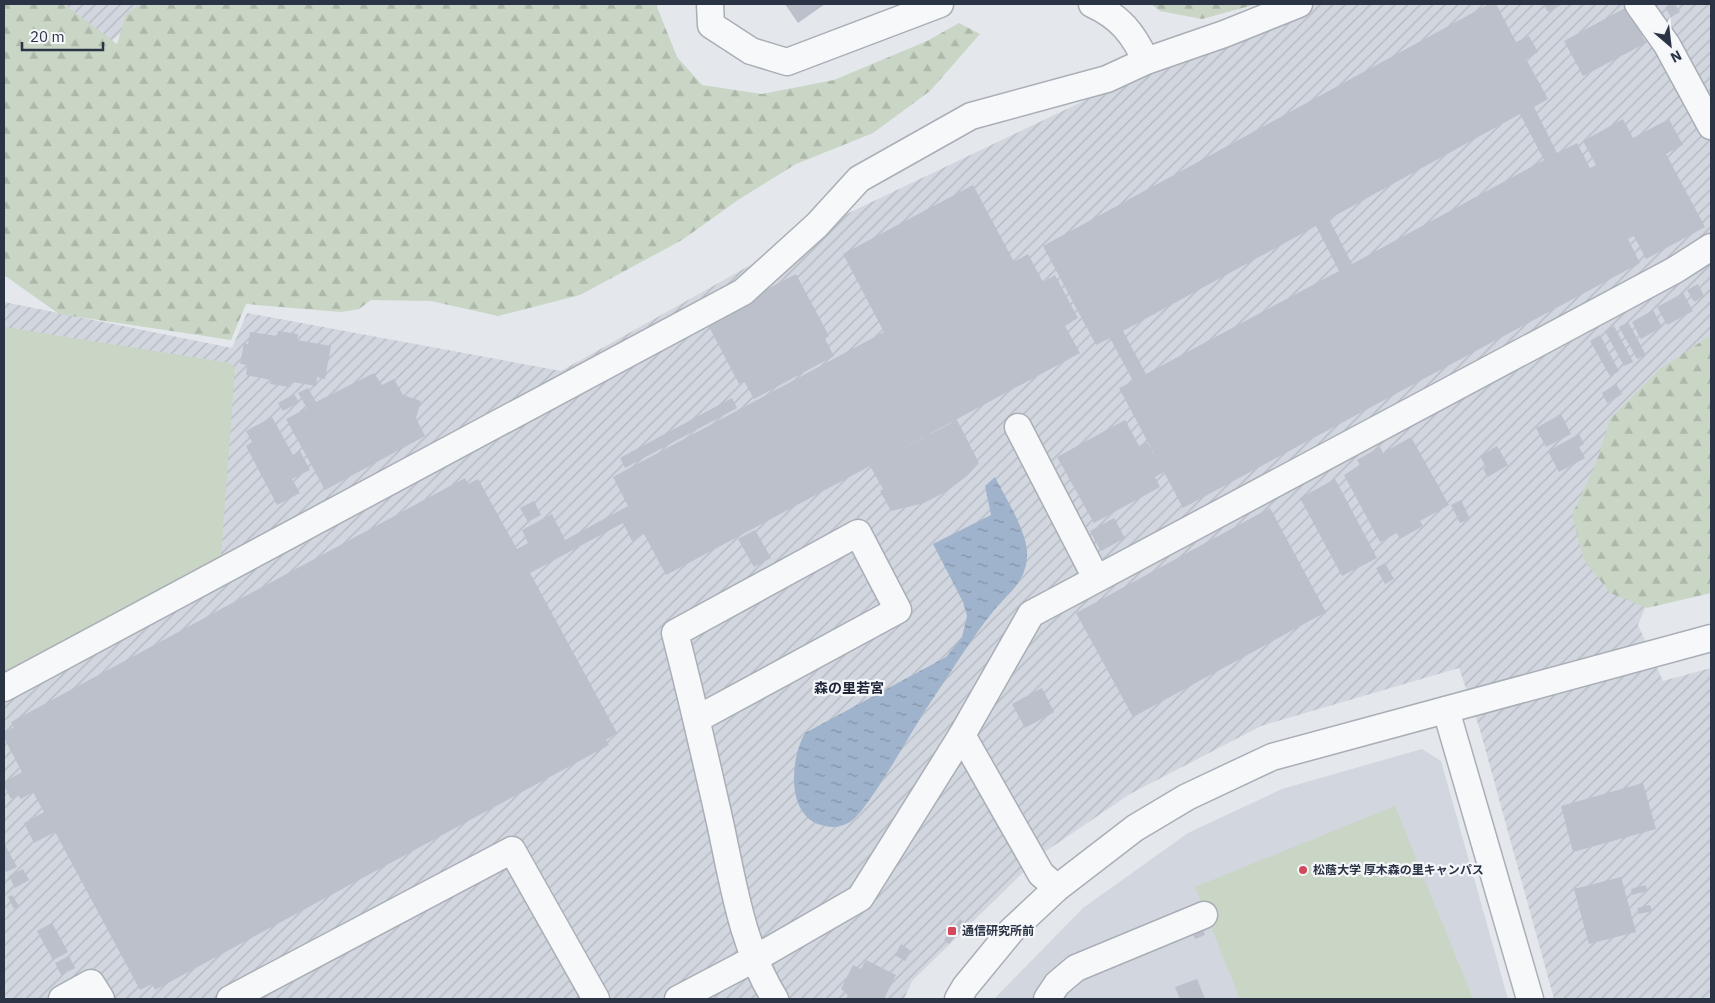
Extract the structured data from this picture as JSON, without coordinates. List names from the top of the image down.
{
  "districts": ["森の里若宮"],
  "places": {
    "other": ["松蔭大学 厚木森の里キャンパス"],
    "transit": ["通信研究所前"]
  },
  "scale_bar": "20 m",
  "north": "bottom right"
}
